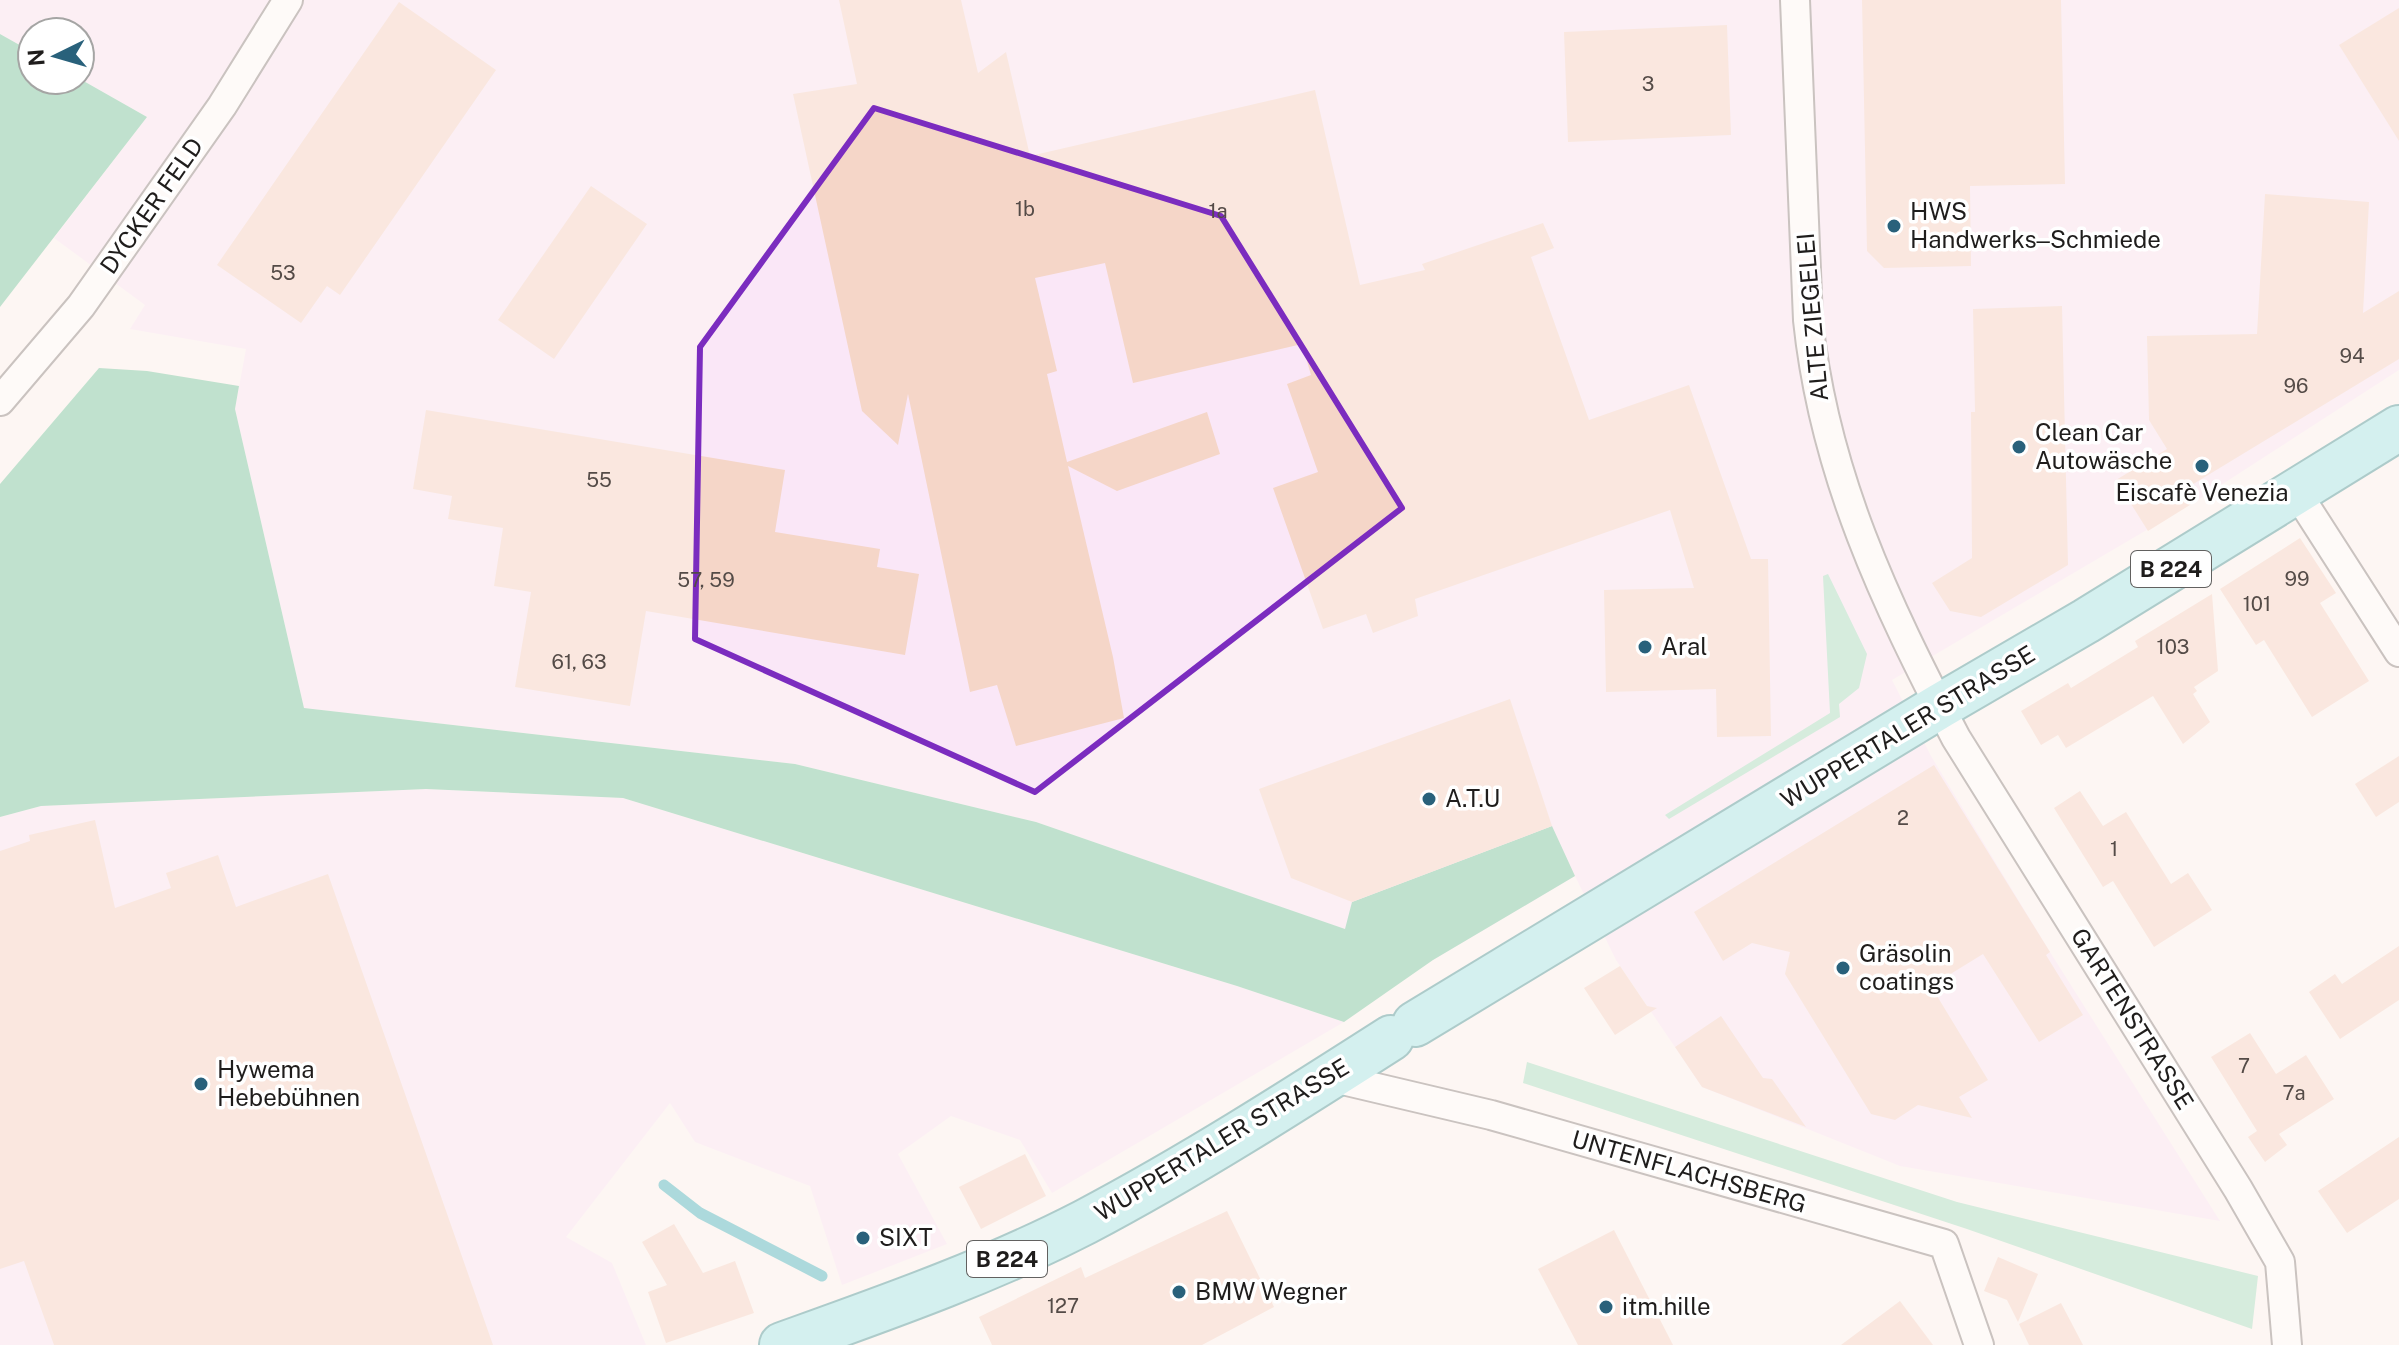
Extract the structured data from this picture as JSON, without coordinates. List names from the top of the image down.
{
  "streets": {
    "main road": ["B 224", "WUPPERTALER STRASSE"],
    "street": [
      "DYCKER FELD",
      "ALTE ZIEGELEI",
      "GARTENSTRASSE",
      "UNTENFLACHSBERG"
    ]
  },
  "crossings": [
    ["ALTE ZIEGELEI", "WUPPERTALER STRASSE"],
    ["ALTE ZIEGELEI", "GARTENSTRASSE"],
    ["WUPPERTALER STRASSE", "GARTENSTRASSE"],
    ["WUPPERTALER STRASSE", "UNTENFLACHSBERG"]
  ],
  "places": [
    "HWS Handwerks‒Schmiede",
    "Clean Car Autowäsche",
    "Eiscafè Venezia",
    "Aral",
    "A.T.U",
    "Gräsolin coatings",
    "Hywema Hebebühnen",
    "SIXT",
    "BMW Wegner",
    "itm.hille"
  ],
  "house_numbers": [
    "3",
    "1b",
    "1a",
    "53",
    "94",
    "96",
    "55",
    "99",
    "57, 59",
    "101",
    "103",
    "61, 63",
    "2",
    "1",
    "7",
    "7a",
    "127"
  ],
  "north": "left"
}
